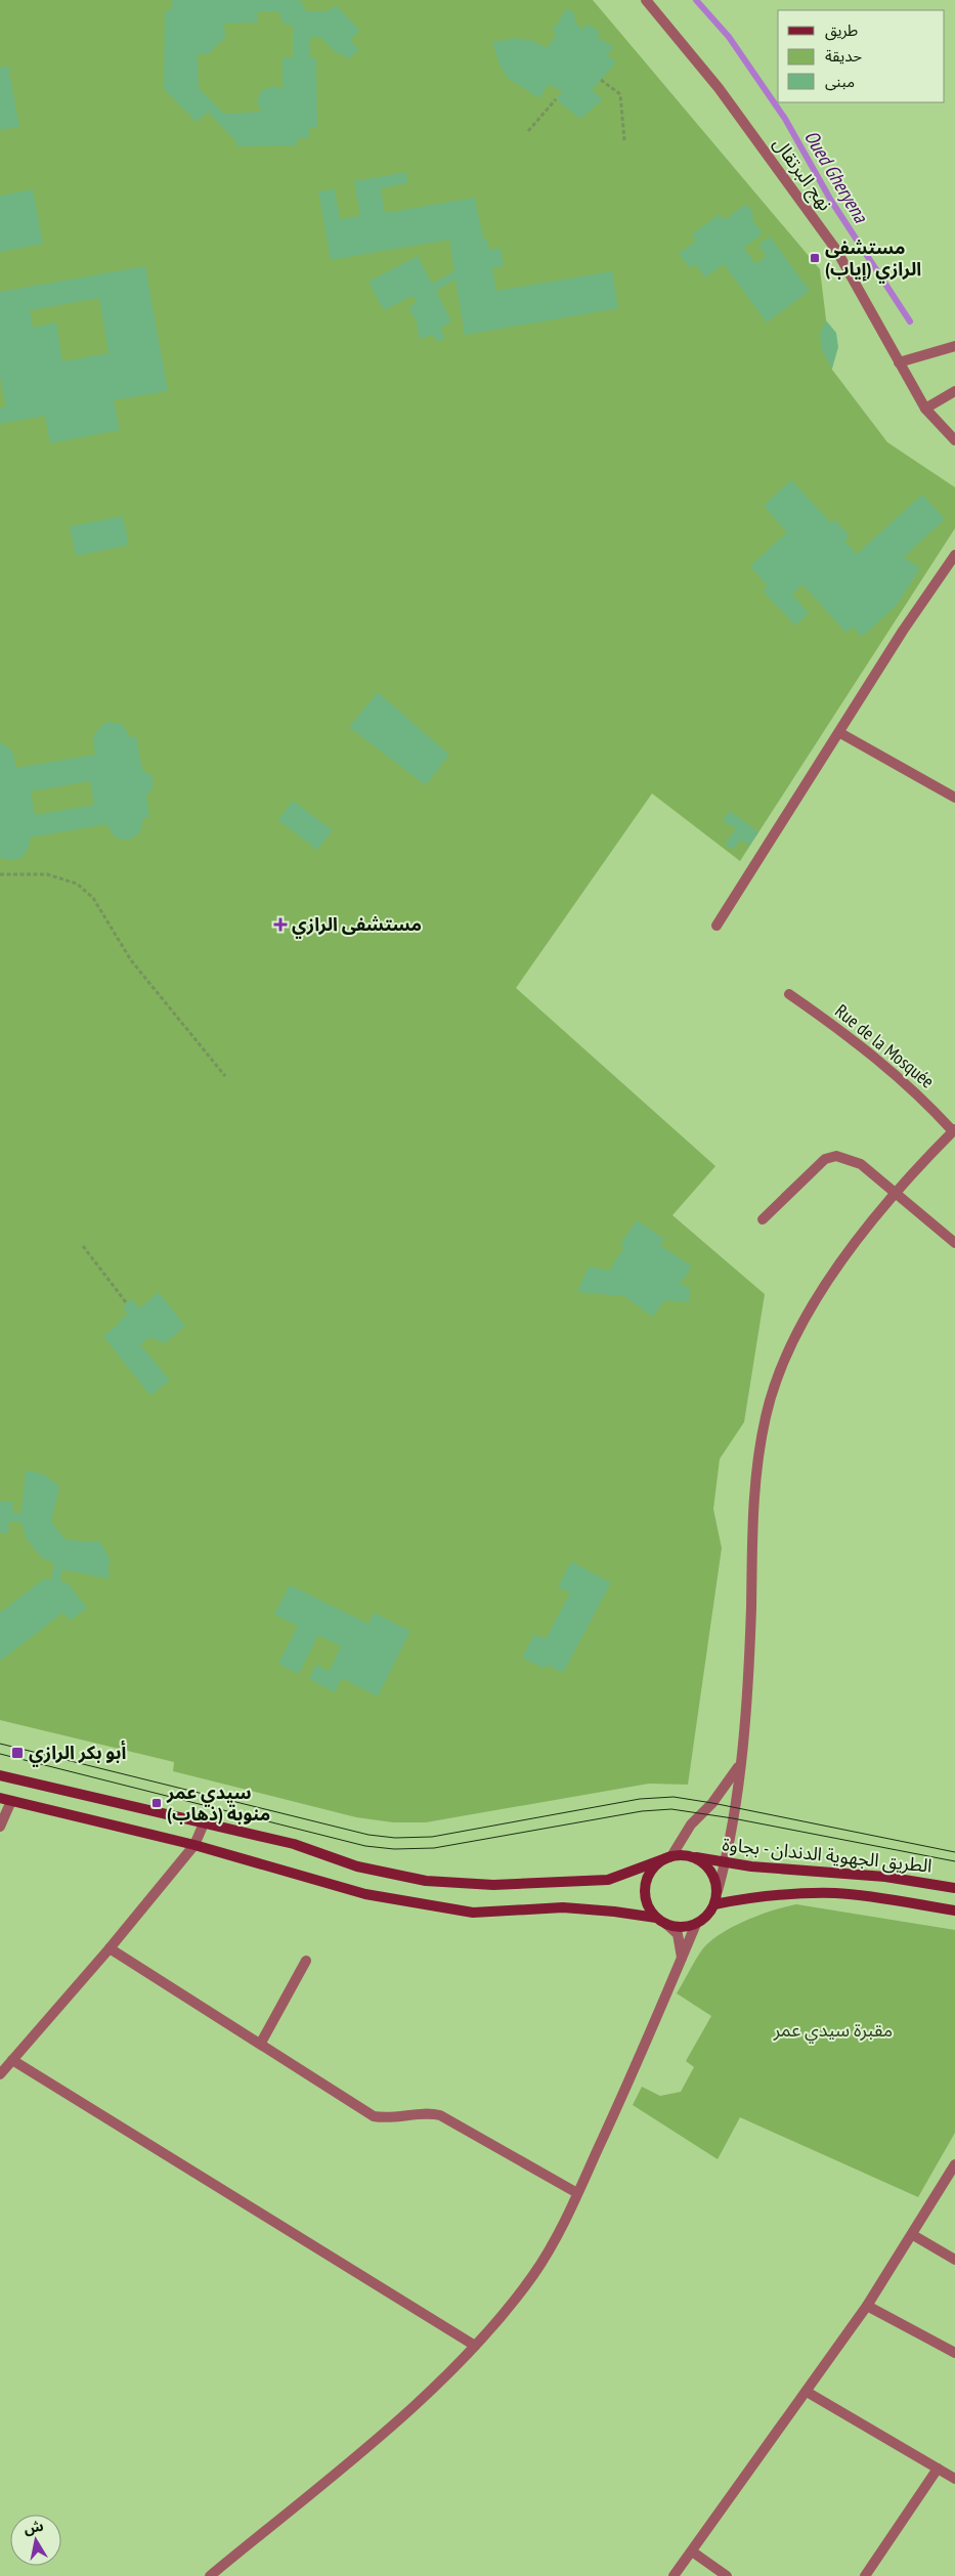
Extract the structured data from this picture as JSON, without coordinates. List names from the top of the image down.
{
  "streets": {
    "main road": ["الطريق الجهوية الدندان - بجاوة"],
    "street": ["نهج البرتقال", "Rue de la Mosquée"]
  },
  "water": ["Oued Gheryena"],
  "parks": ["مقبرة سيدي عمر"],
  "places": {
    "transit": ["مستشفى الرازي (إياب)", "أبو بكر الرازي", "سيدي عمر منوبة (ذهاب)"],
    "health": ["مستشفى الرازي"]
  },
  "legend": ["طريق", "حديقة", "مبنى"],
  "north": "top"
}
